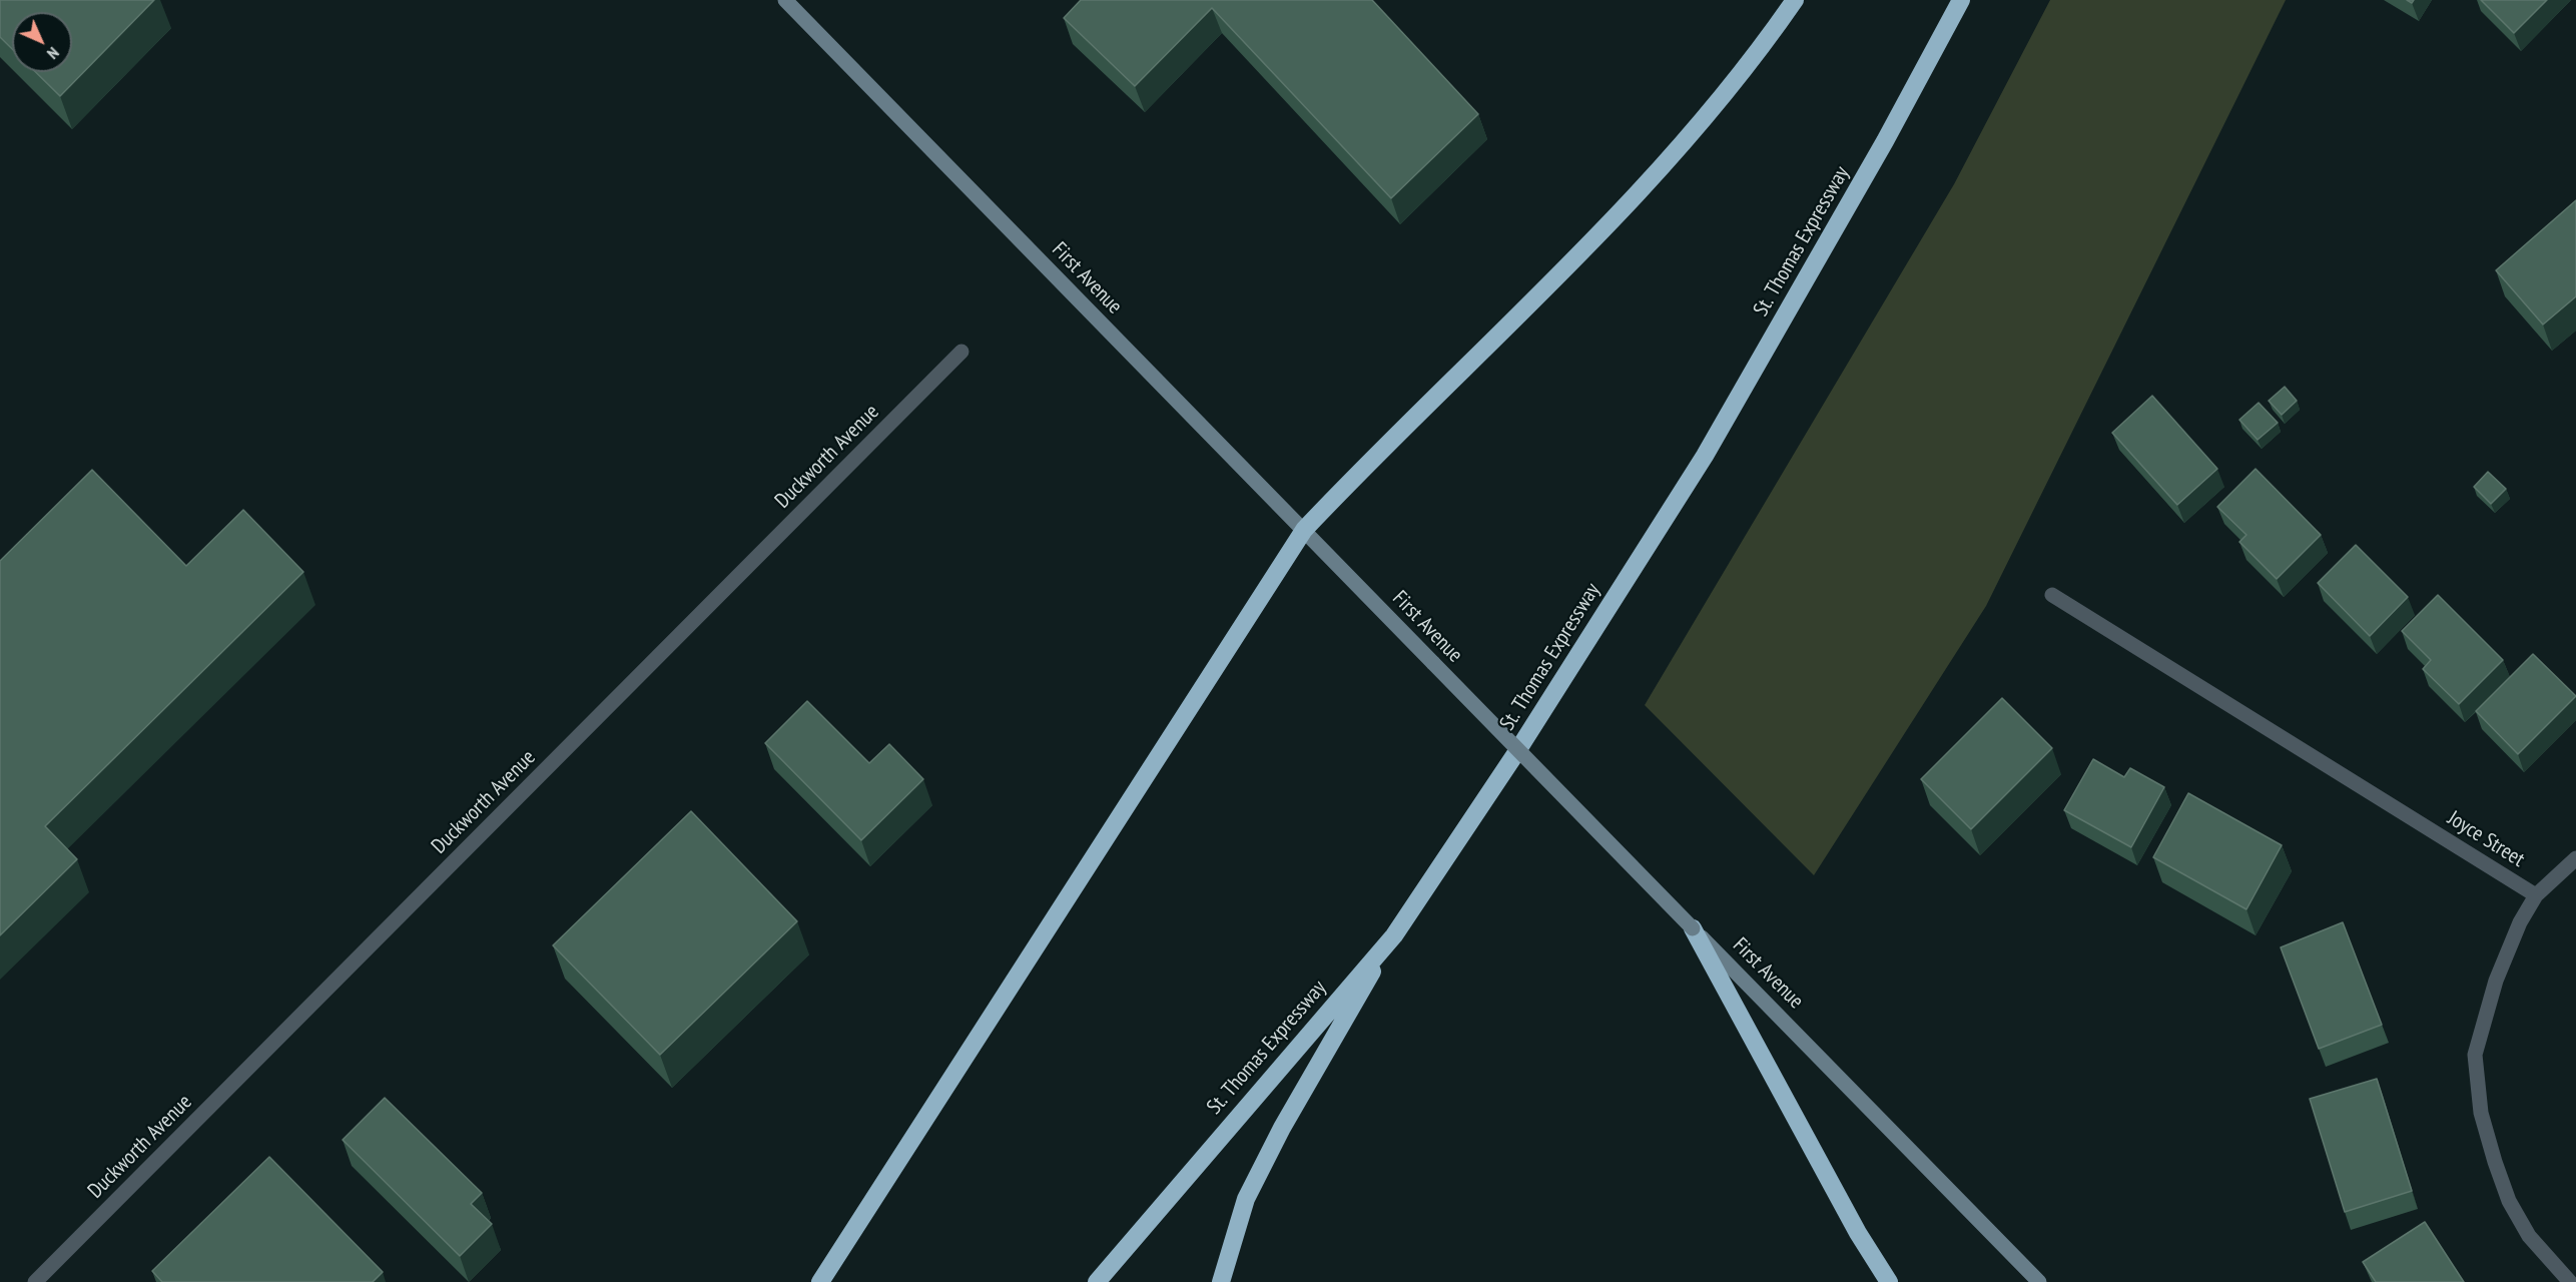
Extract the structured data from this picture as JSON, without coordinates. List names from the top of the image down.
{
  "streets": {
    "highway": ["St. Thomas Expressway"],
    "main road": ["First Avenue"],
    "street": ["Duckworth Avenue", "Joyce Street"]
  },
  "north": "bottom right"
}
